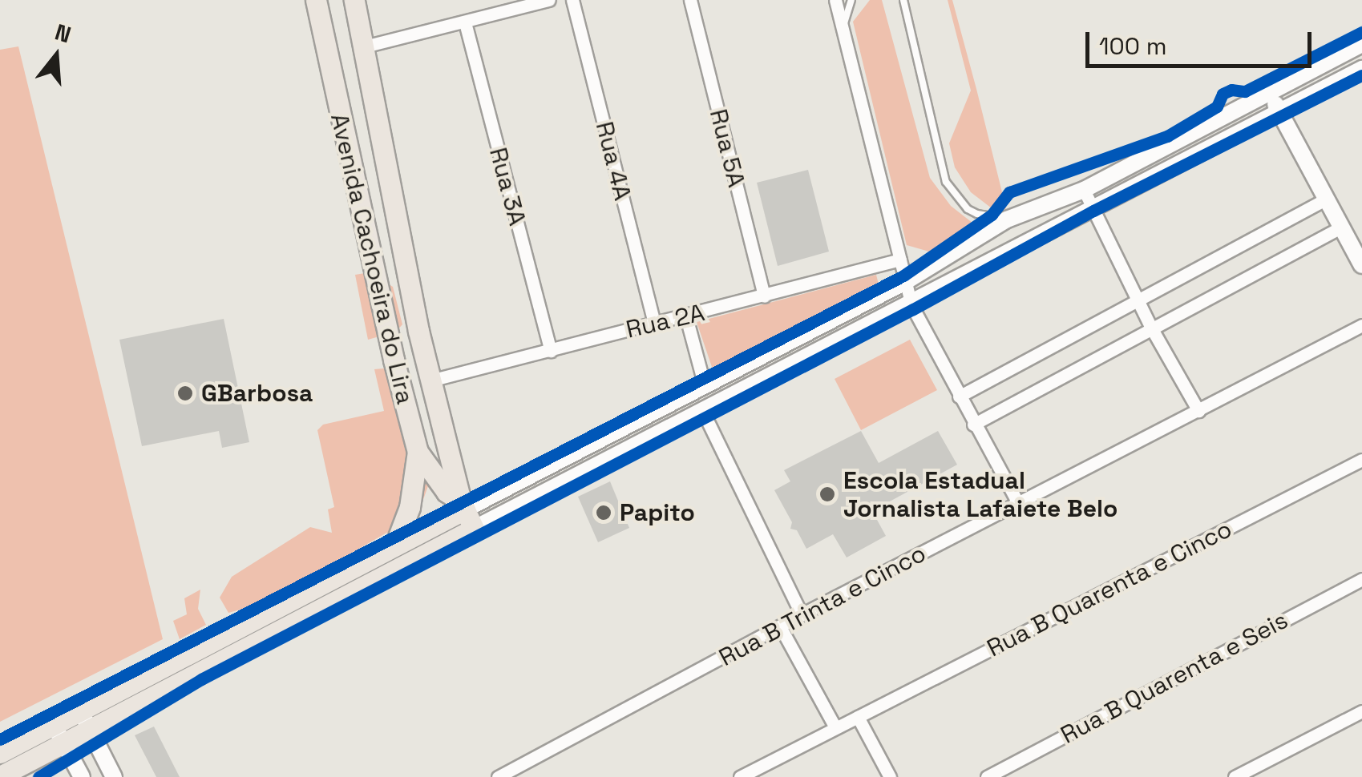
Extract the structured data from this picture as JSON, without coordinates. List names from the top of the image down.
{
  "streets": {
    "main road": ["Avenida Cachoeira do Lira"],
    "street": [
      "Rua 5A",
      "Rua 4A",
      "Rua 3A",
      "Rua 2A",
      "Rua B Quarenta e Cinco",
      "Rua B Trinta e Cinco",
      "Rua B Quarenta e Seis"
    ]
  },
  "crossings": [
    ["Rua 5A", "Rua 2A"],
    ["Rua 4A", "Rua 2A"],
    ["Rua 3A", "Rua 2A"],
    ["Avenida Cachoeira do Lira", "Rua 2A"]
  ],
  "places": ["GBarbosa", "Escola Estadual Jornalista Lafaiete Belo", "Papito"],
  "scale_bar": "100 m",
  "north": "top"
}
